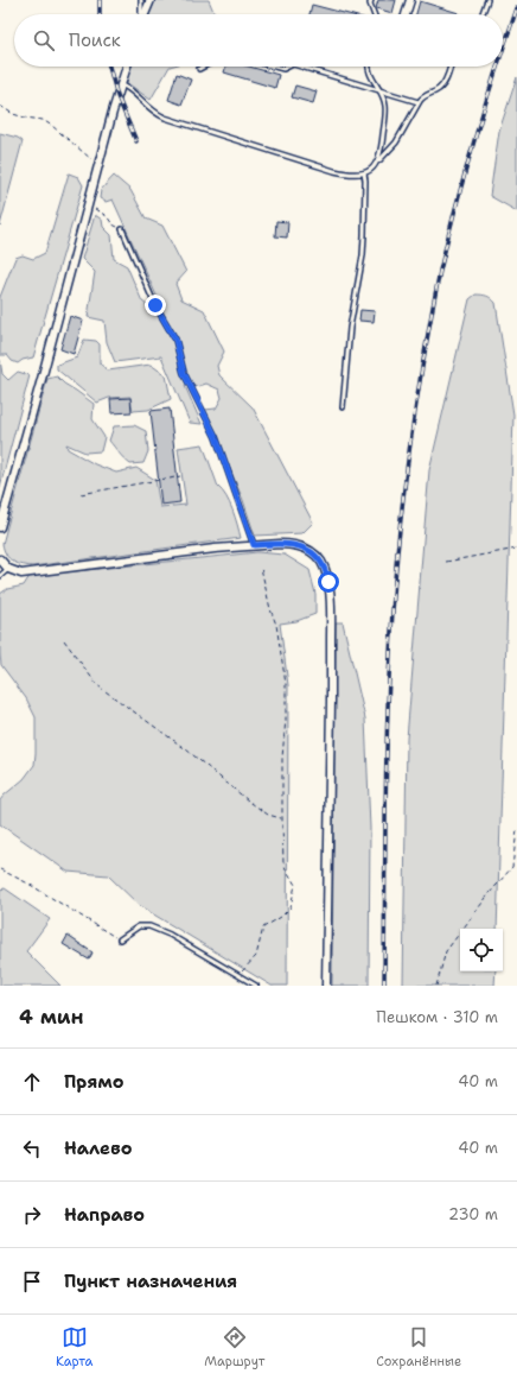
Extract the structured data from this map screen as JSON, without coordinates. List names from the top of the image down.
{
  "page": {
    "search": "Поиск",
    "heading": ["4 мин", "Пешком · 310 m"],
    "list": [
      ["Прямо", "40 m"],
      ["Налево", "40 m"],
      ["Направо", "230 m"],
      "Пункт назначения"
    ],
    "nav": ["Карта", "Маршрут", "Сохранённые"]
  }
}
